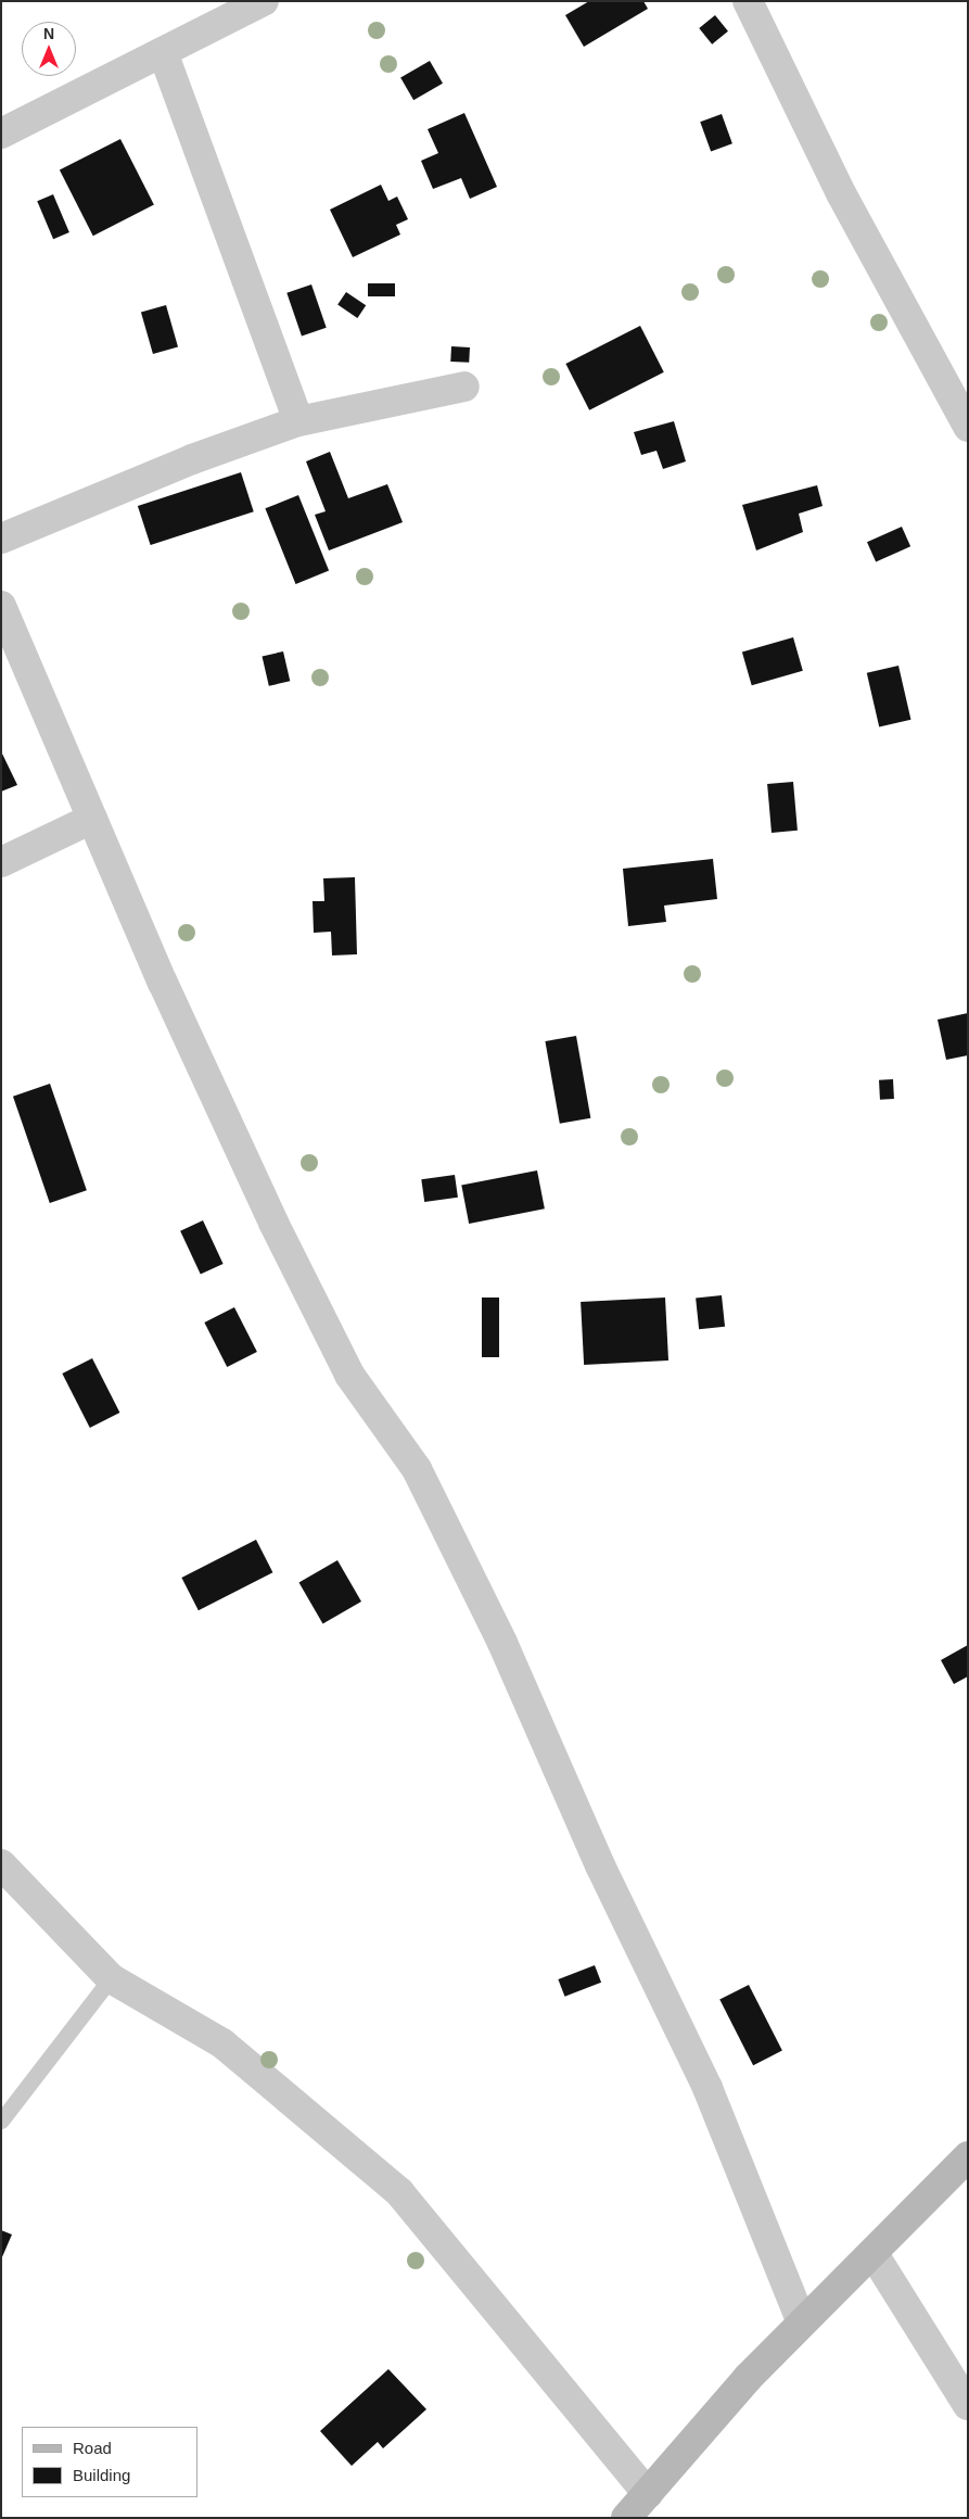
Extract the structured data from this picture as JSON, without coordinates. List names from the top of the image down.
{
  "legend": ["Road", "Building"],
  "north": "top"
}
